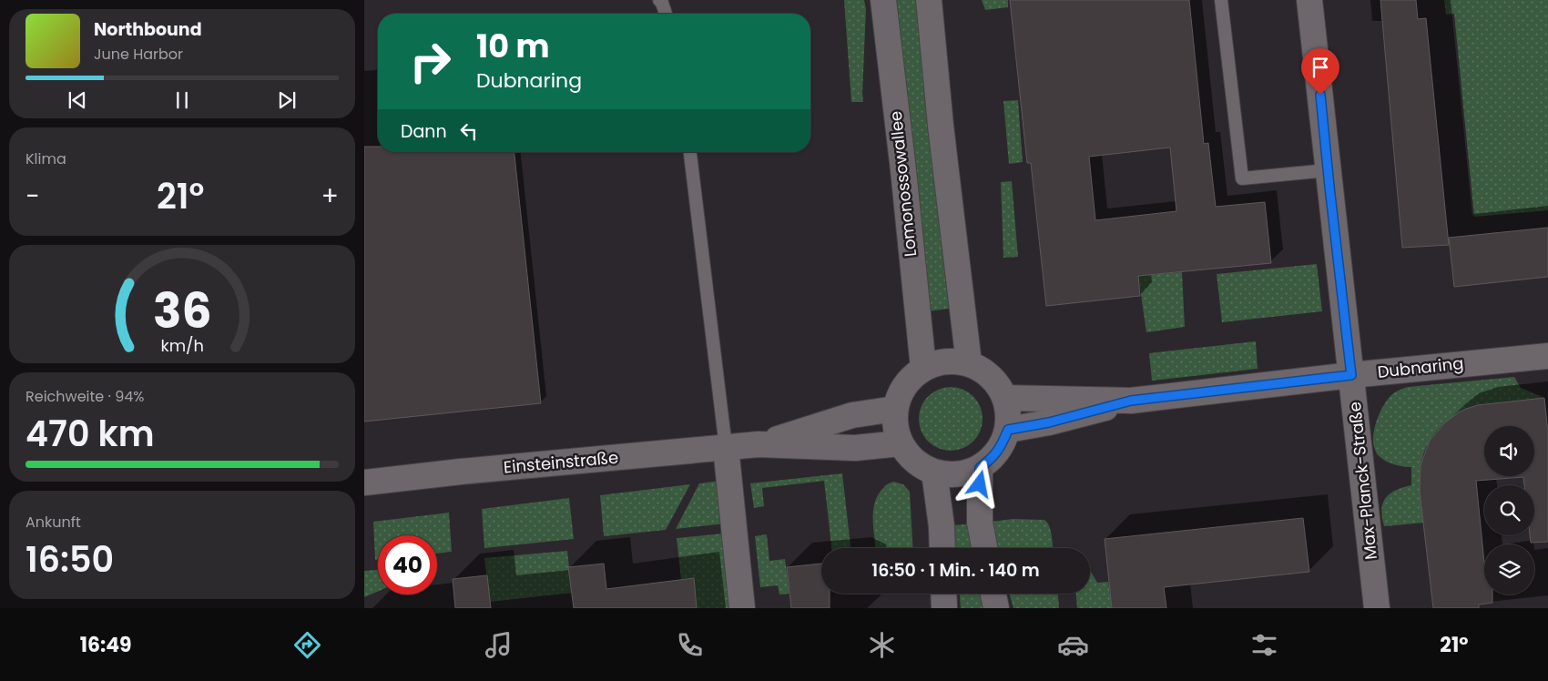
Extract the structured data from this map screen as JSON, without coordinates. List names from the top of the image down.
{
  "streets": {
    "street": [
      "Lomonossowallee",
      "Dubnaring",
      "Einsteinstraße",
      "Max-Planck-Straße"
    ]
  },
  "crossings": [
    ["Lomonossowallee", "Dubnaring"],
    ["Lomonossowallee", "Einsteinstraße"],
    ["Dubnaring", "Einsteinstraße"],
    ["Dubnaring", "Max-Planck-Straße"]
  ],
  "page": {
    "song": ["Northbound", "June Harbor"],
    "turn": ["10 m", "Dubnaring"],
    "then": "Dann",
    "tile": [
      "Klima",
      ["Reichweite · 94%", "470 km"],
      ["Ankunft", "16:50"]
    ],
    "heat": ["−", "21°", "+"],
    "limit": "40",
    "trip": "16:50 · 1 Min. · 140 m",
    "tabs": ["16:49", "21°"],
    "gauge": ["36", "km/h"]
  }
}
